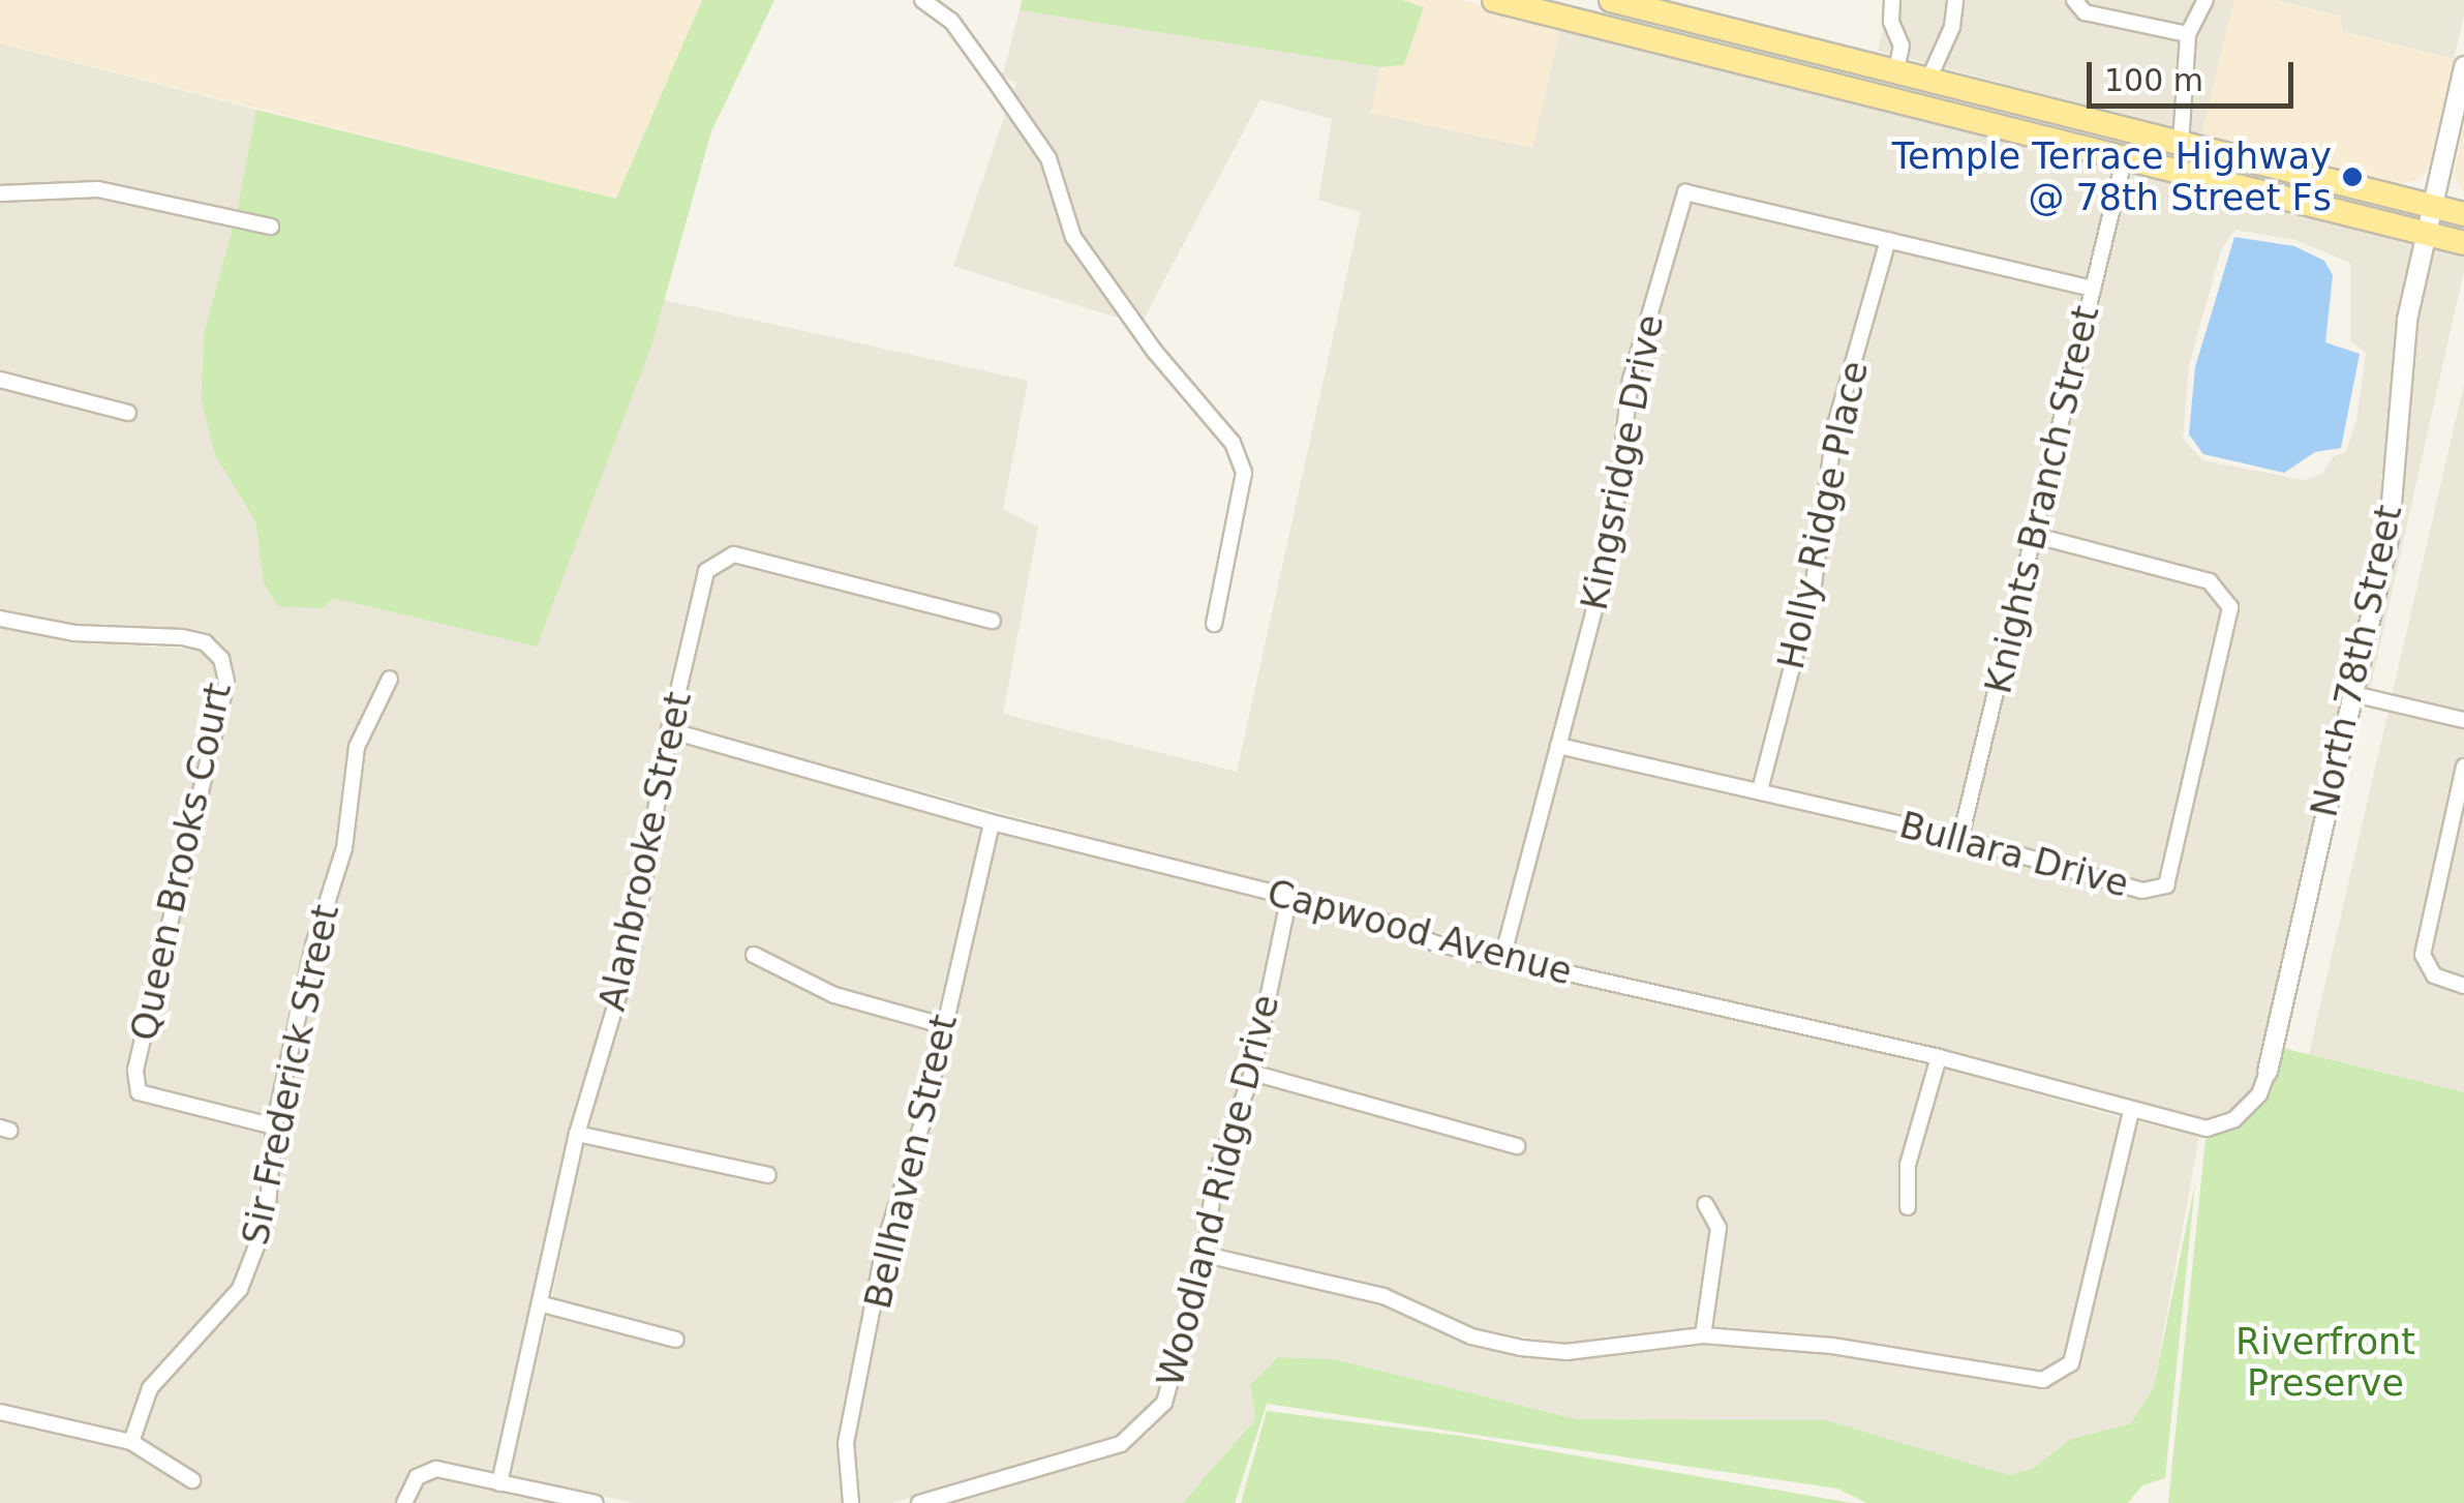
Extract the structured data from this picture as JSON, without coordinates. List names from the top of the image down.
{
  "streets": {
    "street": [
      "Kingsridge Drive",
      "Knights Branch Street",
      "Holly Ridge Place",
      "North 78th Street",
      "Alanbrooke Street",
      "Bullara Drive",
      "Queen Brooks Court",
      "Capwood Avenue",
      "Sir Frederick Street",
      "Bellhaven Street",
      "Woodland Ridge Drive"
    ]
  },
  "crossings": [
    ["Kingsridge Drive", "Knights Branch Street"],
    ["Kingsridge Drive", "Holly Ridge Place"],
    ["Kingsridge Drive", "Bullara Drive"],
    ["Kingsridge Drive", "Capwood Avenue"],
    ["Knights Branch Street", "Bullara Drive"],
    ["Holly Ridge Place", "Bullara Drive"],
    ["North 78th Street", "Capwood Avenue"],
    ["Alanbrooke Street", "Capwood Avenue"],
    ["Queen Brooks Court", "Sir Frederick Street"],
    ["Capwood Avenue", "Bellhaven Street"],
    ["Capwood Avenue", "Woodland Ridge Drive"]
  ],
  "parks": ["Riverfront Preserve"],
  "places": ["Temple Terrace Highway @ 78th Street Fs"],
  "scale_bar": "100 m"
}
